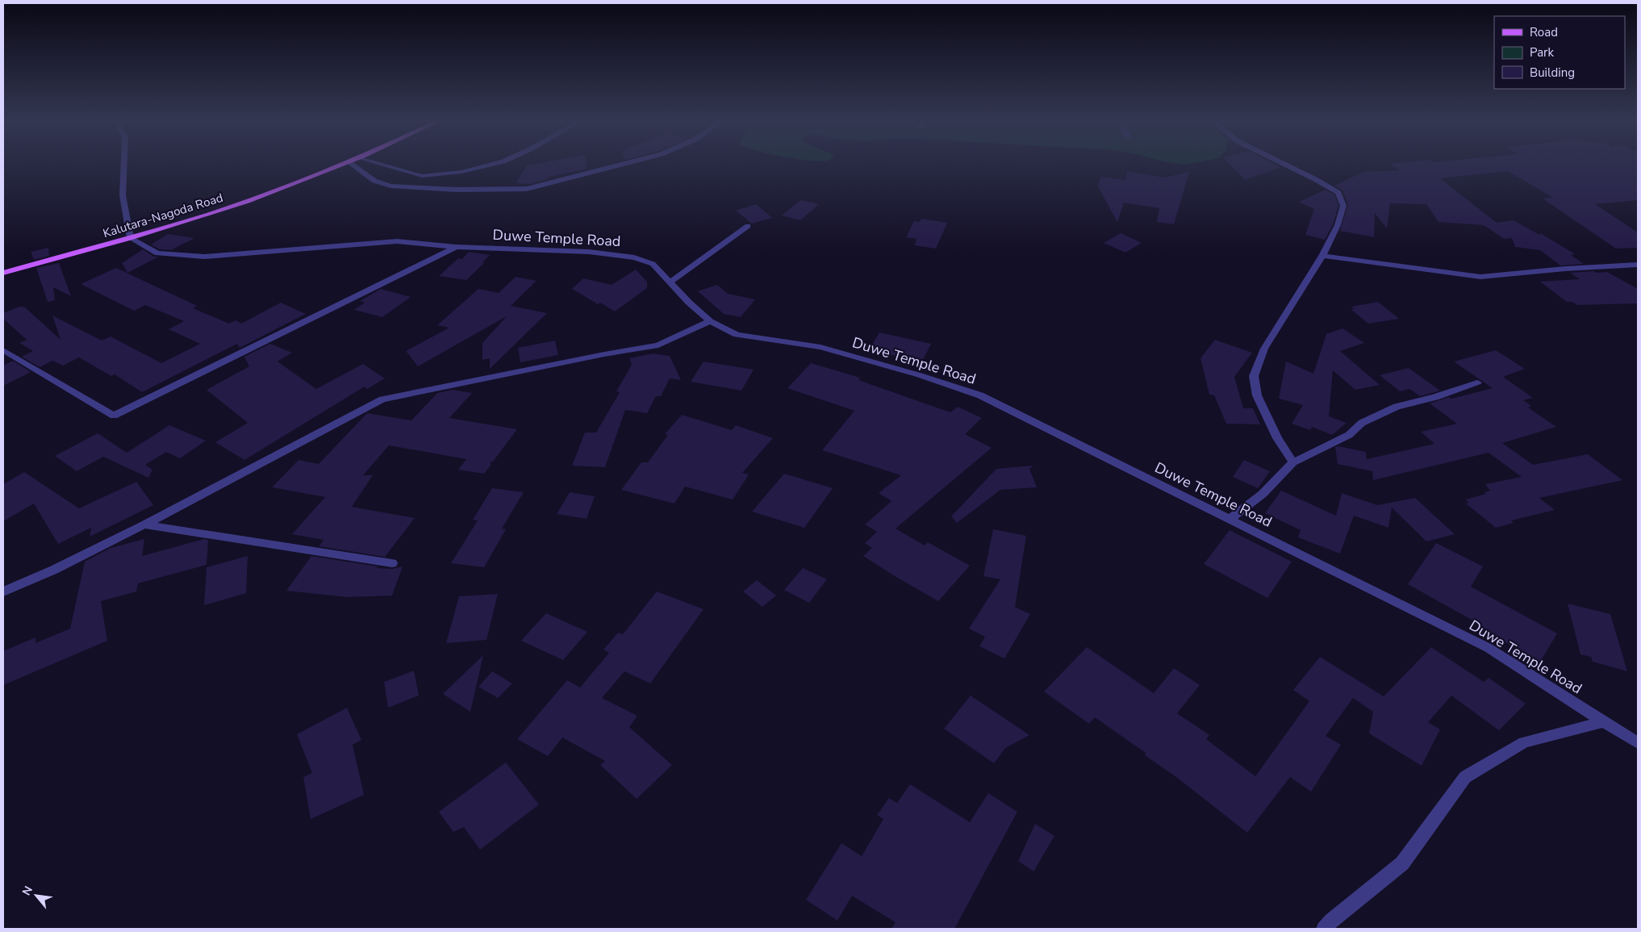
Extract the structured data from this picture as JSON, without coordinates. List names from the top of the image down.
{
  "streets": {
    "main road": ["Kalutara-Nagoda Road"],
    "street": ["Duwe Temple Road"]
  },
  "crossings": [
    ["Kalutara-Nagoda Road", "Duwe Temple Road"]
  ],
  "legend": ["Road", "Park", "Building"],
  "north": "top left"
}
